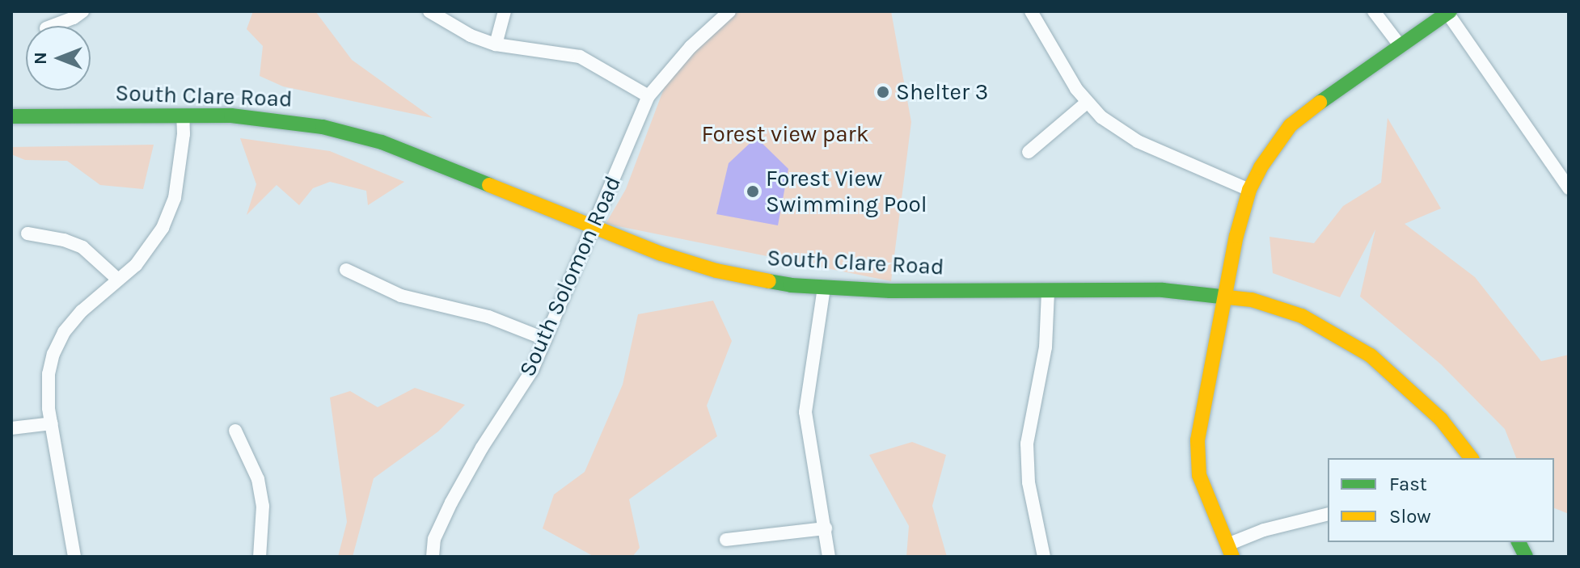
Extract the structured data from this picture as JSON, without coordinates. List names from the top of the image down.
{
  "streets": {
    "street": ["South Clare Road", "South Solomon Road"]
  },
  "crossings": [
    ["South Clare Road", "South Solomon Road"]
  ],
  "parks": ["Forest view park"],
  "places": ["Shelter 3", "Forest View Swimming Pool"],
  "legend": ["Fast", "Slow"],
  "north": "left"
}
